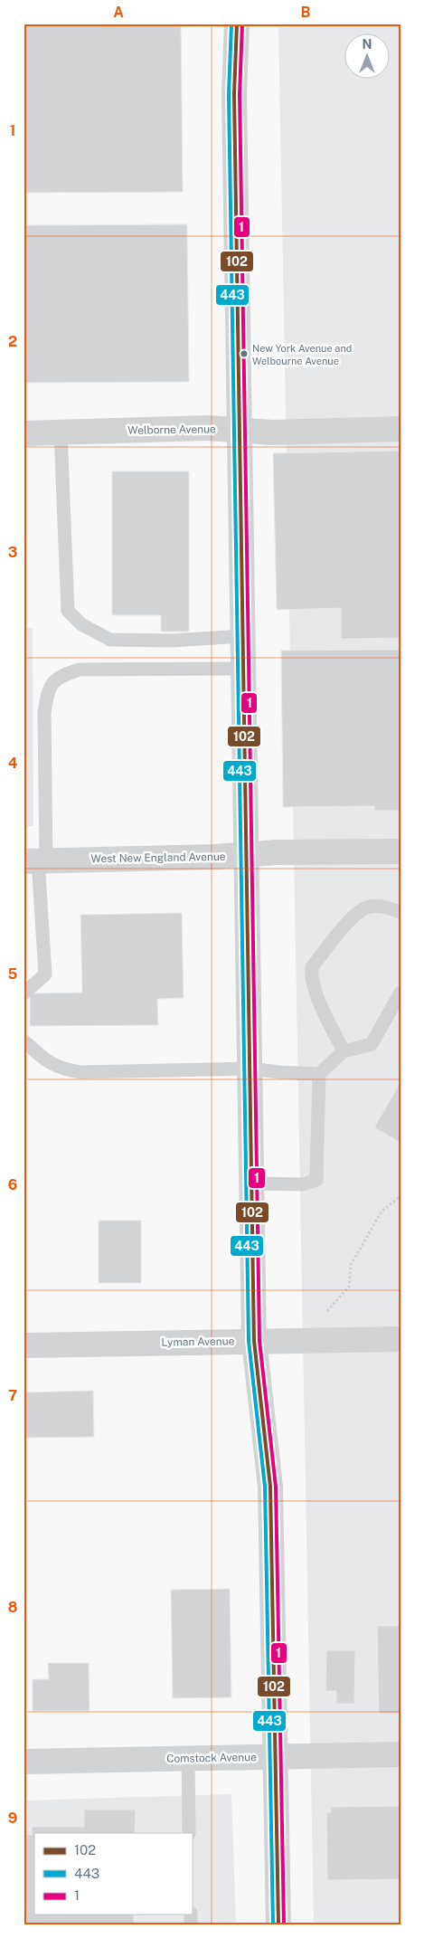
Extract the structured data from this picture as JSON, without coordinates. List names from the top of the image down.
{
  "streets": {
    "street": [
      "Welborne Avenue",
      "West New England Avenue",
      "Lyman Avenue",
      "Comstock Avenue"
    ]
  },
  "places": ["New York Avenue and Welbourne Avenue"],
  "lines": ["transit line 102", "transit line 443", "transit line 1"],
  "legend": ["102", "443", "1"],
  "north": "top",
  "grid": {
    "columns": ["A", "B"],
    "rows": [
      "1",
      "2",
      "3",
      "4",
      "5",
      "6",
      "7",
      "8",
      "9"
    ]
  }
}
